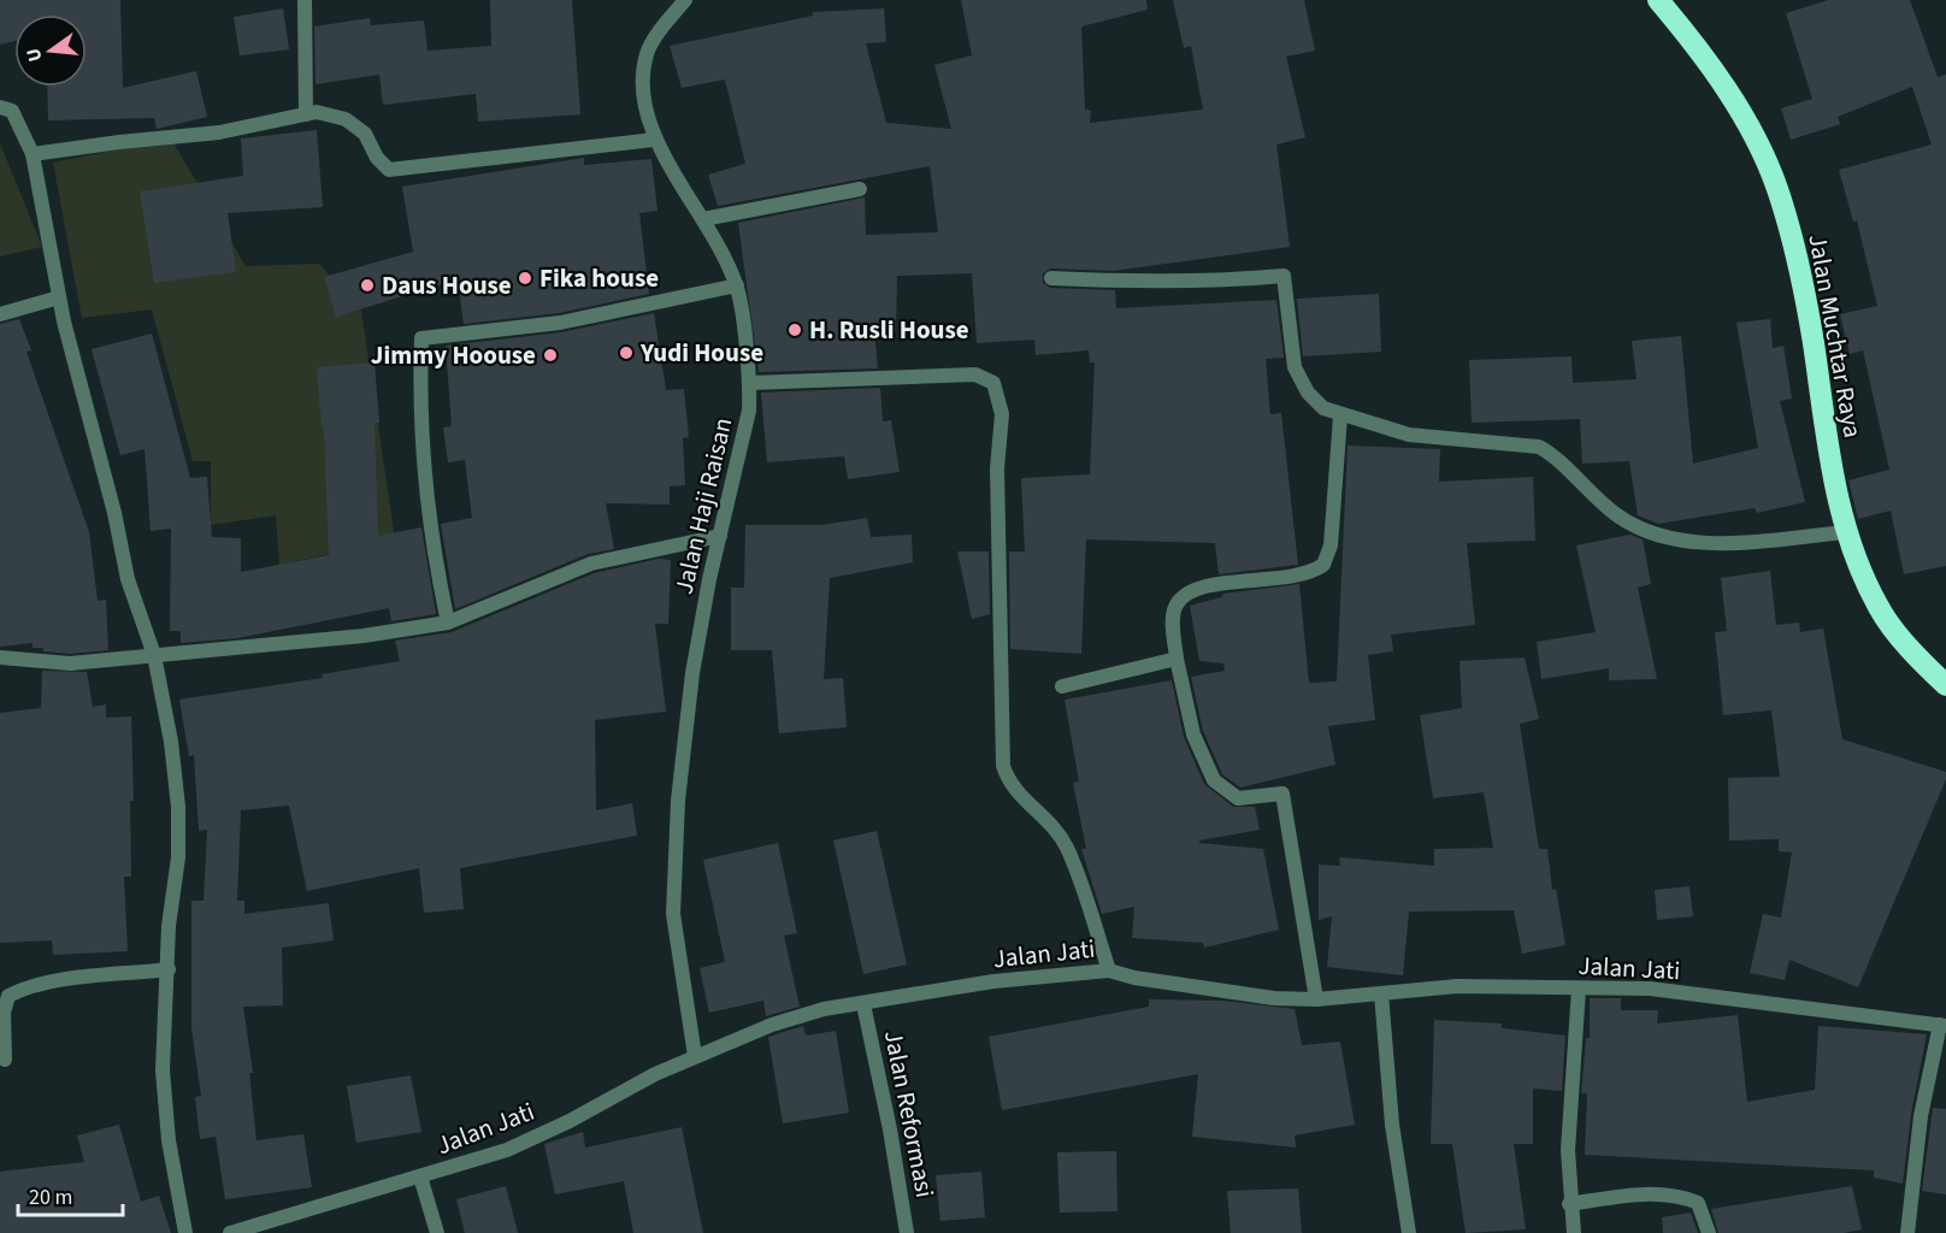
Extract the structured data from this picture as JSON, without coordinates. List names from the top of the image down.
{
  "streets": {
    "highway": ["Jalan Muchtar Raya"],
    "street": ["Jalan Haji Raisan", "Jalan Jati", "Jalan Reformasi"]
  },
  "crossings": [
    ["Jalan Haji Raisan", "Jalan Jati"],
    ["Jalan Jati", "Jalan Reformasi"]
  ],
  "places": [
    "Fika house",
    "Daus House",
    "H. Rusli House",
    "Yudi House",
    "Jimmy Hoouse"
  ],
  "scale_bar": "20 m",
  "north": "left"
}
